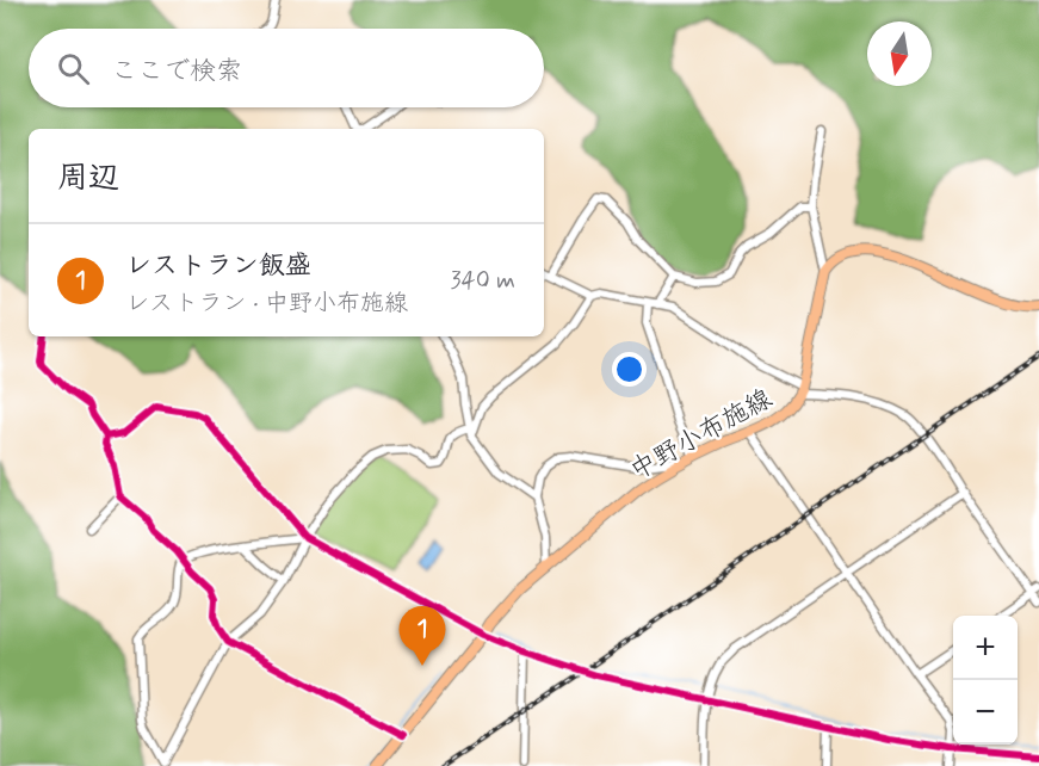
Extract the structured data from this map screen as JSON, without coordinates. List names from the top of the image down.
{
  "streets": {
    "main road": ["中野小布施線"]
  },
  "north": "bottom",
  "page": {
    "search": "ここで検索",
    "heading": "周辺",
    "list": [
      {
        "mark": "1",
        "name": "レストラン飯盛",
        "note": "レストラン · 中野小布施線",
        "value": "340 m"
      }
    ],
    "pins": "1",
    "map_buttons": ["+", "−"]
  }
}
